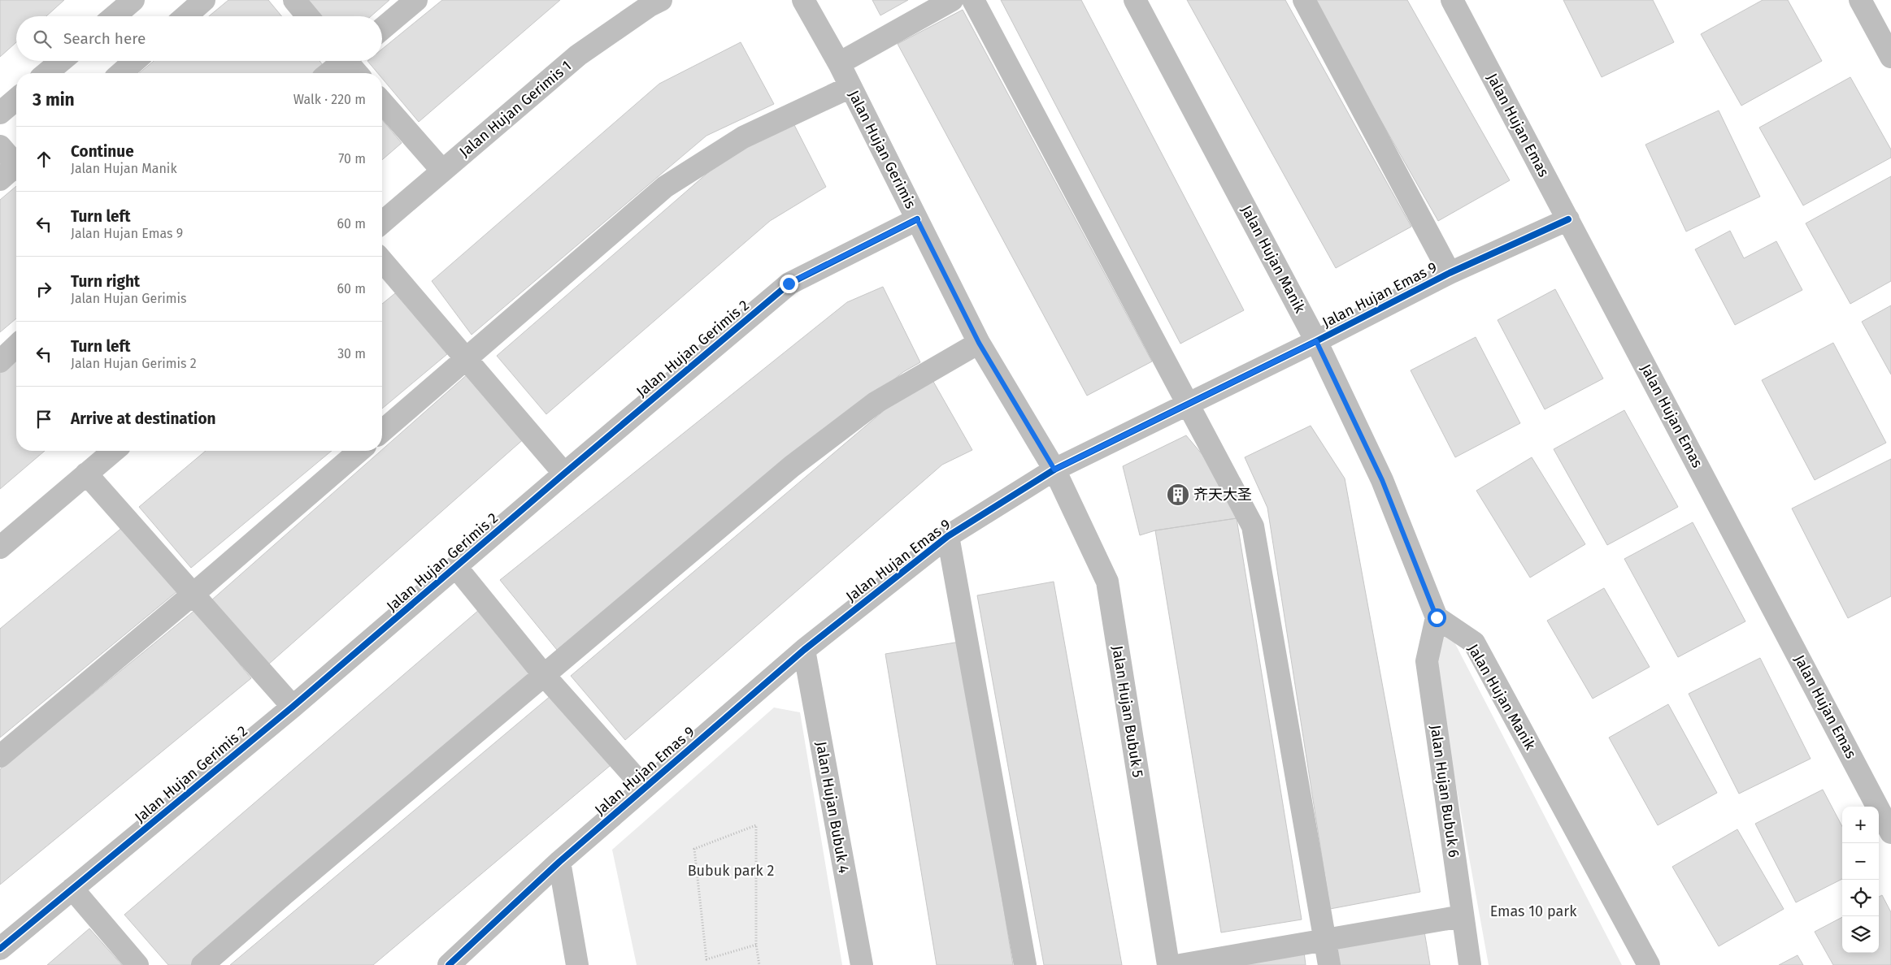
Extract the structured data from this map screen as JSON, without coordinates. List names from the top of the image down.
{
  "streets": {
    "street": [
      "Jalan Hujan Gerimis 1",
      "Jalan Hujan Emas",
      "Jalan Hujan Gerimis",
      "Jalan Hujan Manik",
      "Jalan Hujan Emas 9",
      "Jalan Hujan Gerimis 2",
      "Jalan Hujan Bubuk 5",
      "Jalan Hujan Bubuk 6",
      "Jalan Hujan Bubuk 4"
    ]
  },
  "crossings": [
    ["Jalan Hujan Emas", "Jalan Hujan Emas 9"],
    ["Jalan Hujan Gerimis", "Jalan Hujan Emas 9"],
    ["Jalan Hujan Gerimis", "Jalan Hujan Gerimis 2"],
    ["Jalan Hujan Gerimis", "Jalan Hujan Bubuk 5"],
    ["Jalan Hujan Manik", "Jalan Hujan Emas 9"],
    ["Jalan Hujan Manik", "Jalan Hujan Bubuk 6"],
    ["Jalan Hujan Emas 9", "Jalan Hujan Bubuk 5"],
    ["Jalan Hujan Emas 9", "Jalan Hujan Bubuk 4"]
  ],
  "parks": ["Bubuk park 2", "Emas 10 park"],
  "places": {
    "building": ["齐天大圣"]
  },
  "page": {
    "search": "Search here",
    "heading": ["3 min", "Walk · 220 m"],
    "list": [
      ["Continue", "Jalan Hujan Manik", "70 m"],
      ["Turn left", "Jalan Hujan Emas 9", "60 m"],
      ["Turn right", "Jalan Hujan Gerimis", "60 m"],
      ["Turn left", "Jalan Hujan Gerimis 2", "30 m"],
      "Arrive at destination"
    ],
    "map_buttons": ["+", "−"]
  }
}
